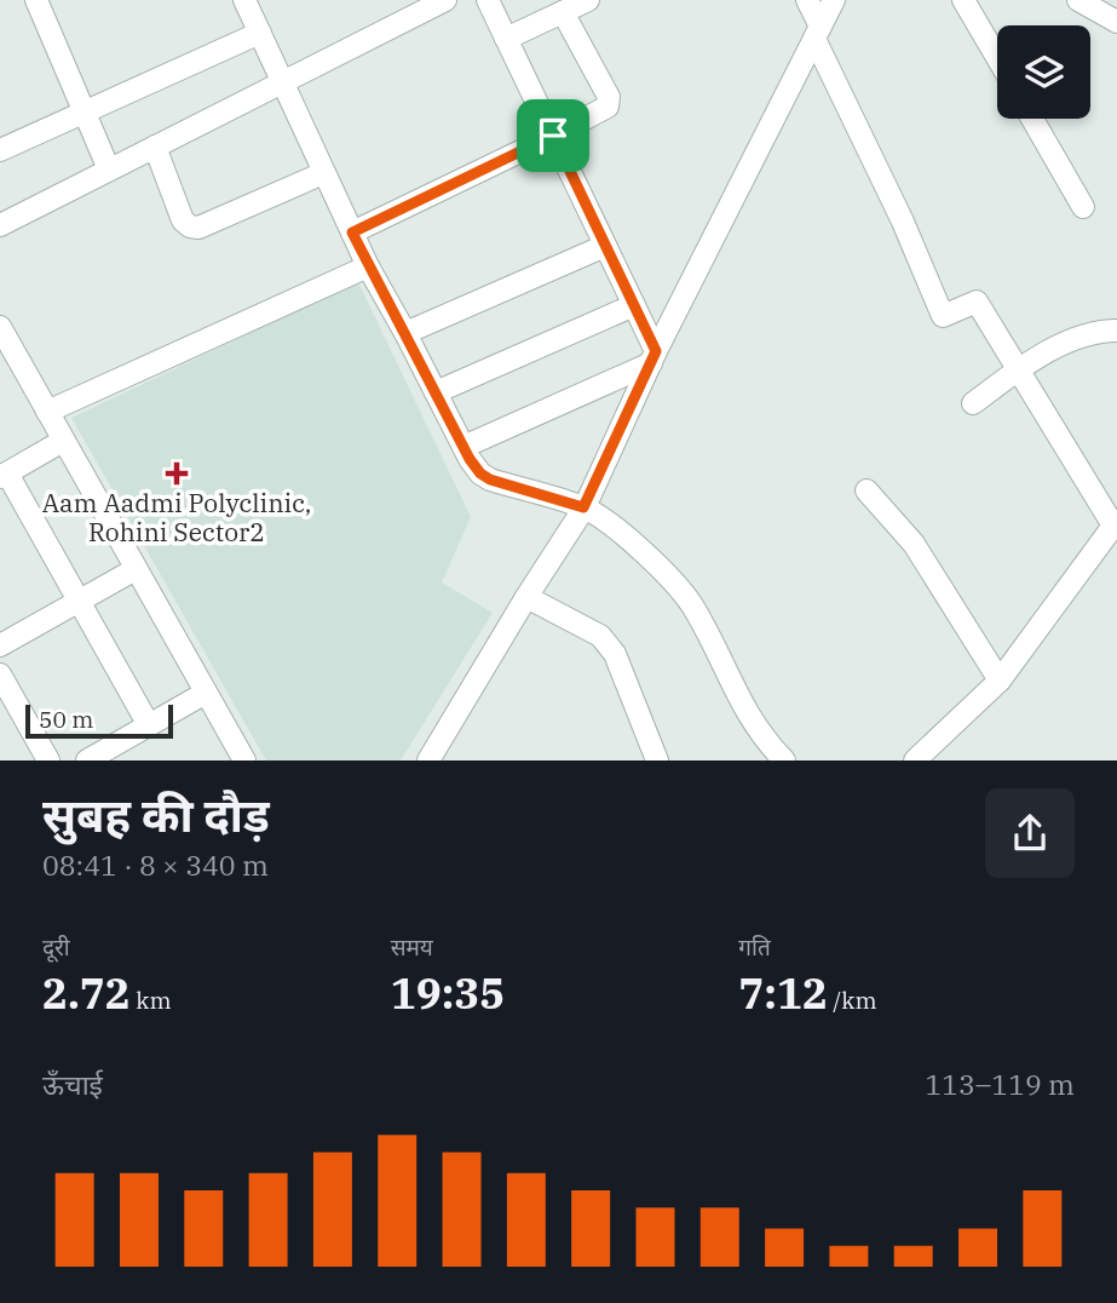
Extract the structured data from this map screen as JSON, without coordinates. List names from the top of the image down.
{
  "places": {
    "health": ["Aam Aadmi Polyclinic, Rohini Sector2"]
  },
  "scale_bar": "50 m",
  "page": {
    "scale": "50 m",
    "heading": ["सुबह की दौड़", "08:41 · 8 × 340 m"],
    "stats": [
      ["दूरी", "2.72 km"],
      ["समय", "19:35"],
      ["गति", "7:12 /km"]
    ],
    "chart": ["ऊँचाई", "113–119 m"]
  }
}
